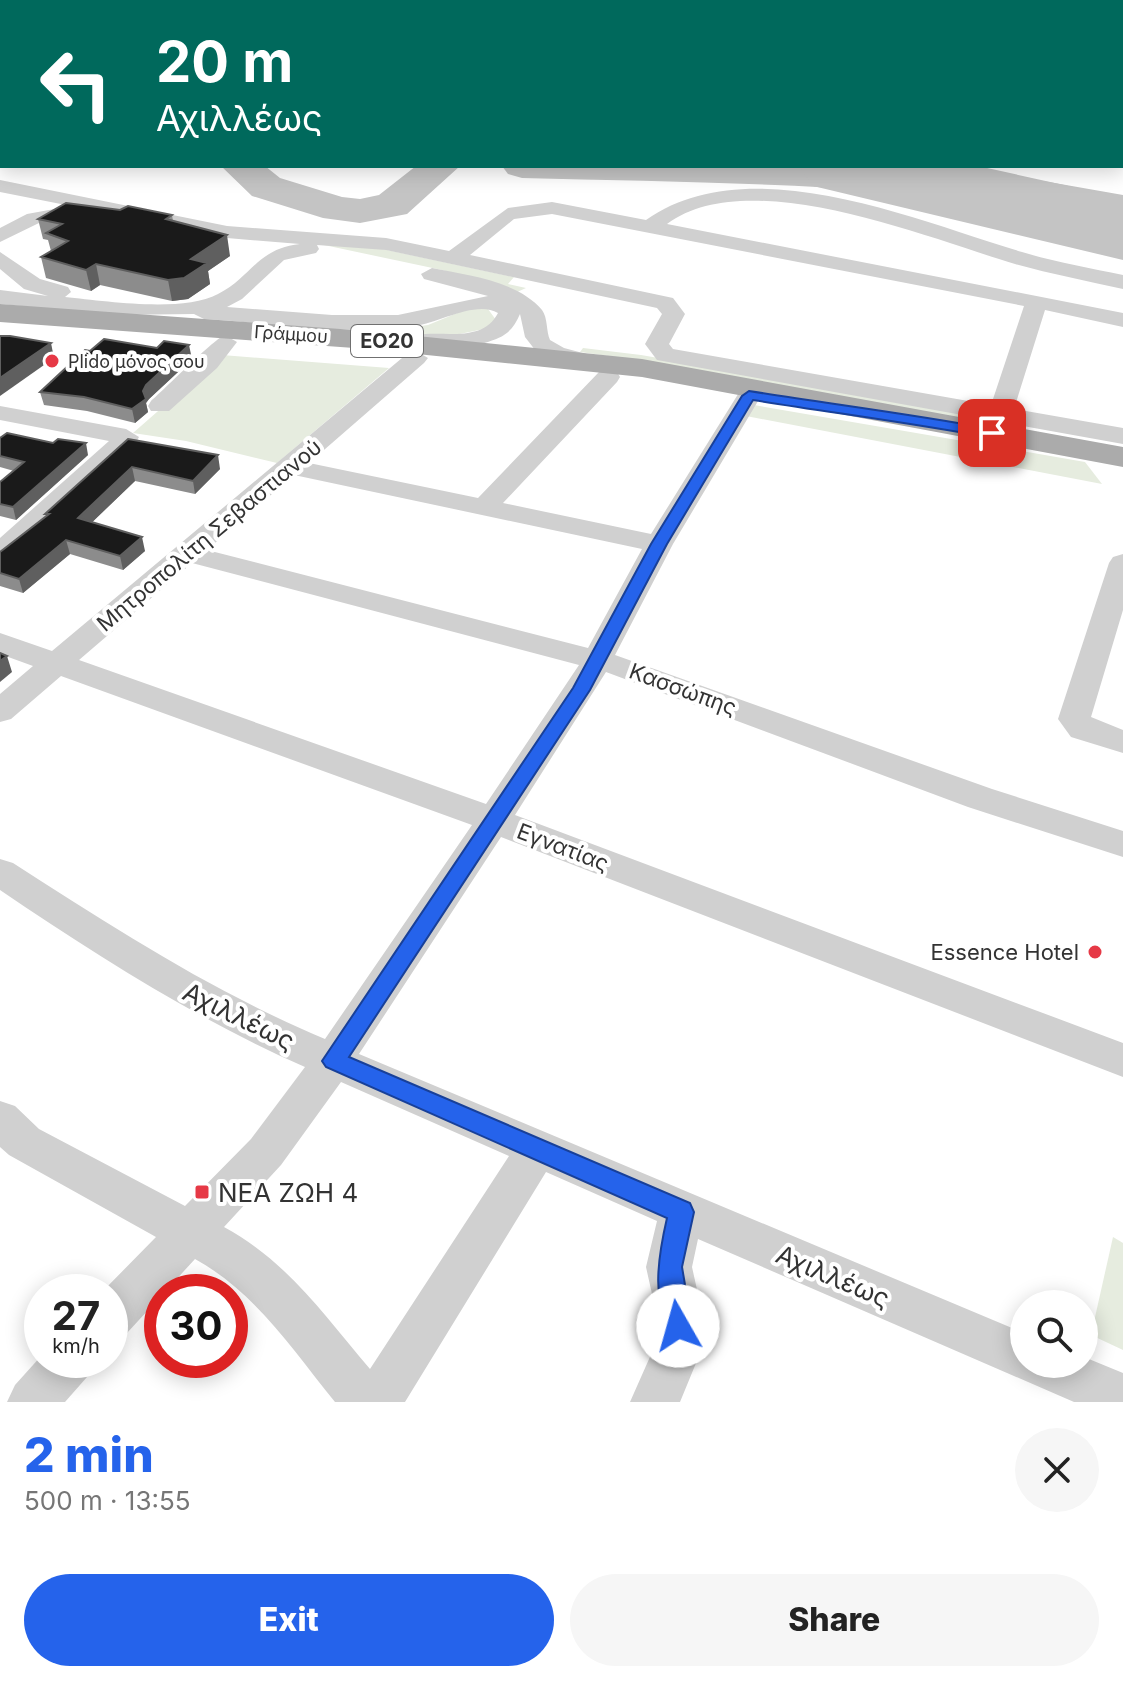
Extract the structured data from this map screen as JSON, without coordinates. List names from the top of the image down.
{
  "streets": {
    "main road": ["Γράμμου", "ΕΟ20"],
    "street": [
      "Μητροπολίτη Σεβαστιανού",
      "Κασσώπης",
      "Εγνατίας",
      "Αχιλλέως"
    ]
  },
  "crossings": [
    ["Γράμμου", "ΕΟ20"],
    ["Γράμμου", "Μητροπολίτη Σεβαστιανού"],
    ["Μητροπολίτη Σεβαστιανού", "Κασσώπης"],
    ["Μητροπολίτη Σεβαστιανού", "Εγνατίας"]
  ],
  "places": {
    "other": ["Plido μόνος σου", "Essence Hotel"],
    "transit": ["ΝΕΑ ΖΩΗ 4"]
  },
  "page": {
    "turn": ["20 m", "Αχιλλέως"],
    "speed": "27 km/h",
    "limit": "30",
    "heading": ["2 min", "500 m · 13:55"],
    "buttons": ["Exit", "Share"]
  }
}
